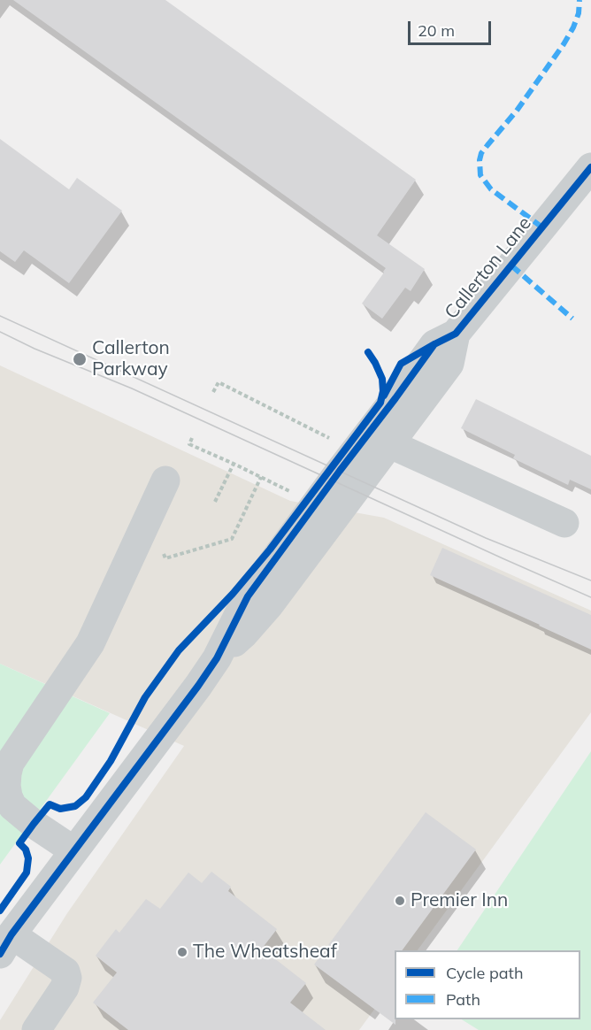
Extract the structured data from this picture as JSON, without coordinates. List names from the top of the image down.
{
  "streets": {
    "street": ["Callerton Lane"]
  },
  "places": ["Callerton Parkway", "Premier Inn", "The Wheatsheaf"],
  "legend": ["Cycle path", "Path"],
  "scale_bar": "20 m"
}
